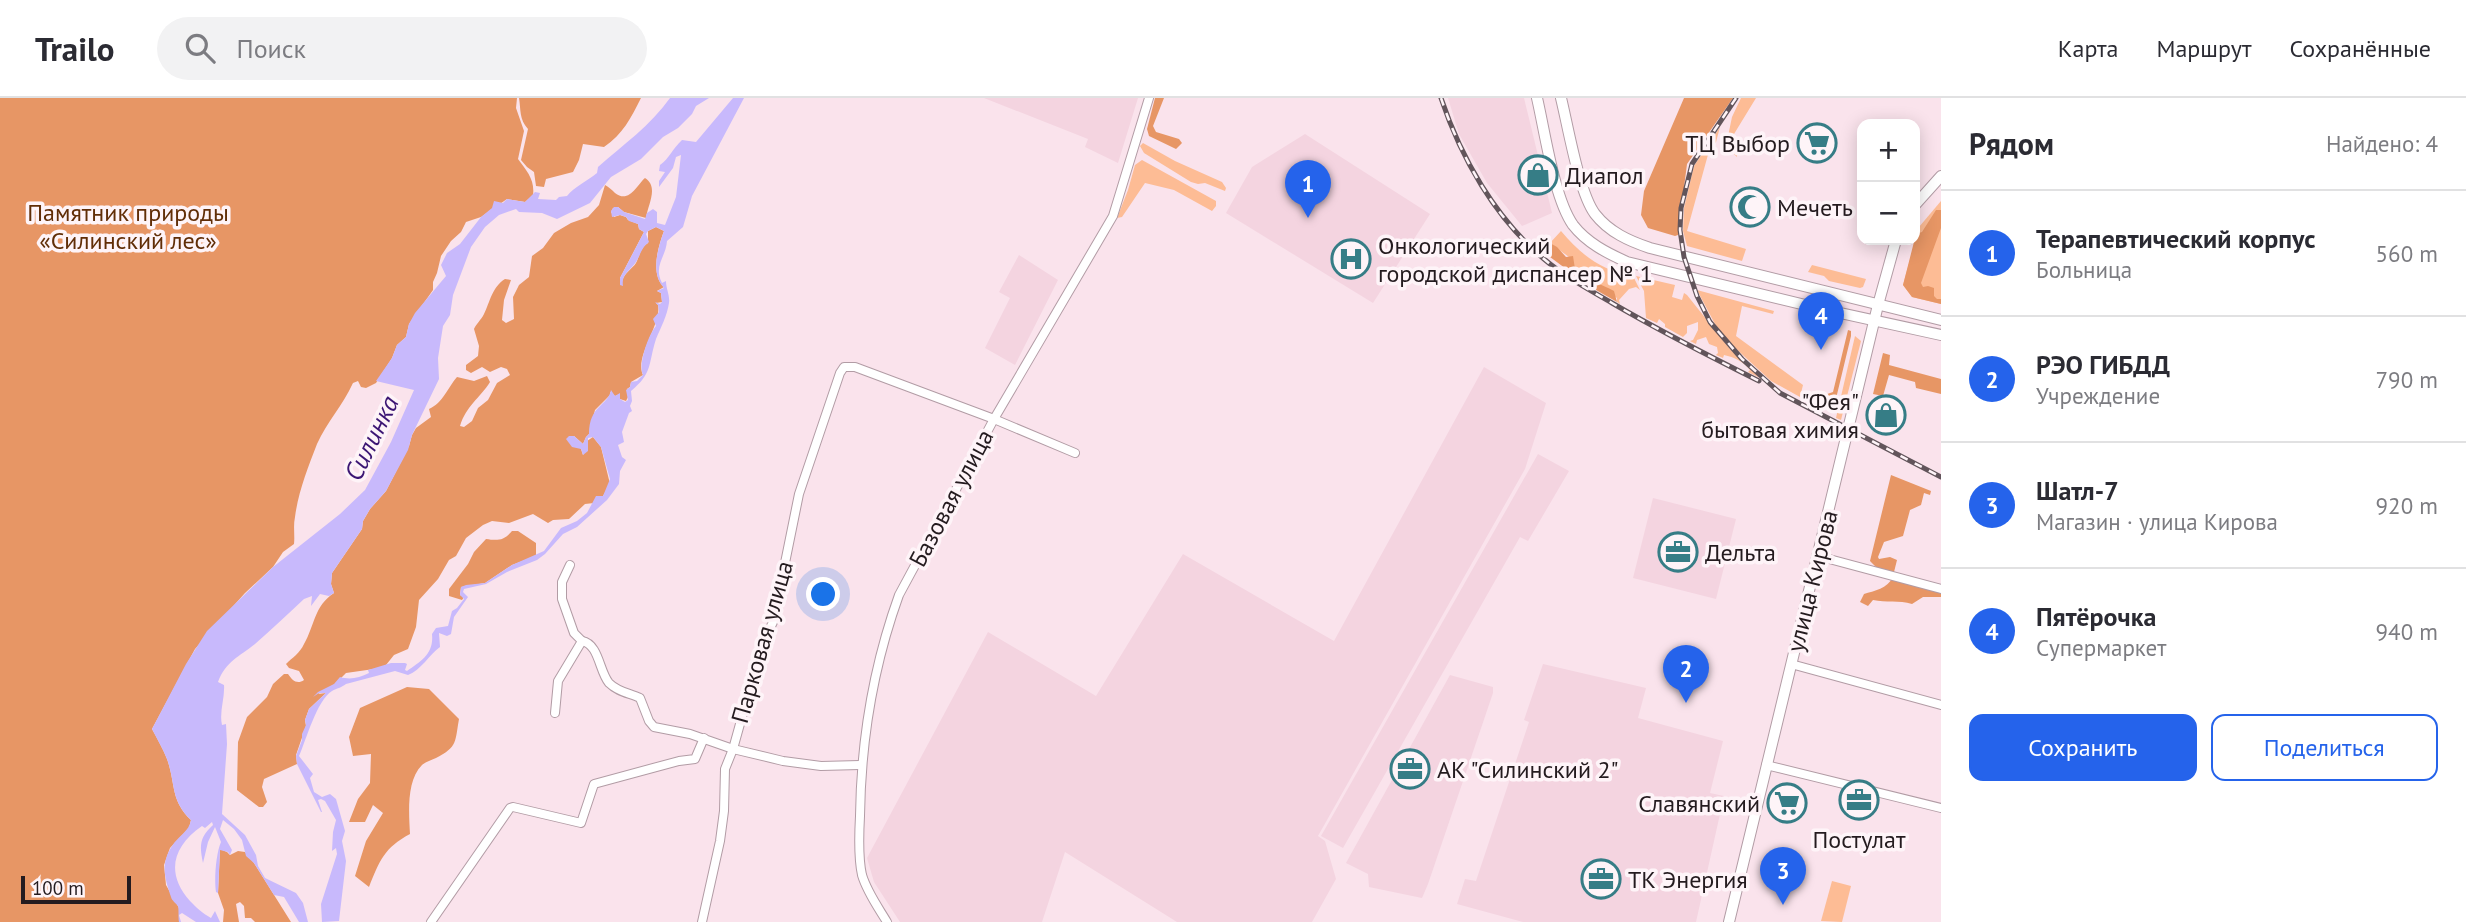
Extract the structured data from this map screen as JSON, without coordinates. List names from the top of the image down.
{
  "streets": {
    "main road": ["улица Кирова"],
    "street": ["Базовая улица", "Парковая улица"]
  },
  "crossings": [
    ["Базовая улица", "Парковая улица"]
  ],
  "water": ["Силинка"],
  "parks": ["Памятник природы «Силинский лес»"],
  "places": {
    "supermarket": ["ТЦ Выбор", "Славянский"],
    "shop": ["Диапол", "\"Фея\" бытовая химия"],
    "mosque": ["Мечеть"],
    "hospital": ["Онкологический городской диспансер № 1"],
    "office": [
      "Дельта",
      "АК \"Силинский 2\"",
      "Постулат",
      "ТК Энергия"
    ]
  },
  "scale_bar": "100 m",
  "page": {
    "header": "Trailo",
    "search": "Поиск",
    "nav": ["Карта", "Маршрут", "Сохранённые"],
    "heading": ["Рядом", "Найдено: 4"],
    "map_buttons": ["+", "−"],
    "pins": [
      "1",
      "4",
      "2",
      "3"
    ],
    "list": [
      {
        "mark": "1",
        "name": "Терапевтический корпус",
        "note": "Больница",
        "value": "560 m"
      },
      {
        "mark": "2",
        "name": "РЭО ГИБДД",
        "note": "Учреждение",
        "value": "790 m"
      },
      {
        "mark": "3",
        "name": "Шатл-7",
        "note": "Магазин · улица Кирова",
        "value": "920 m"
      },
      {
        "mark": "4",
        "name": "Пятёрочка",
        "note": "Супермаркет",
        "value": "940 m"
      }
    ],
    "buttons": ["Сохранить", "Поделиться"],
    "scale": "100 m"
  }
}
